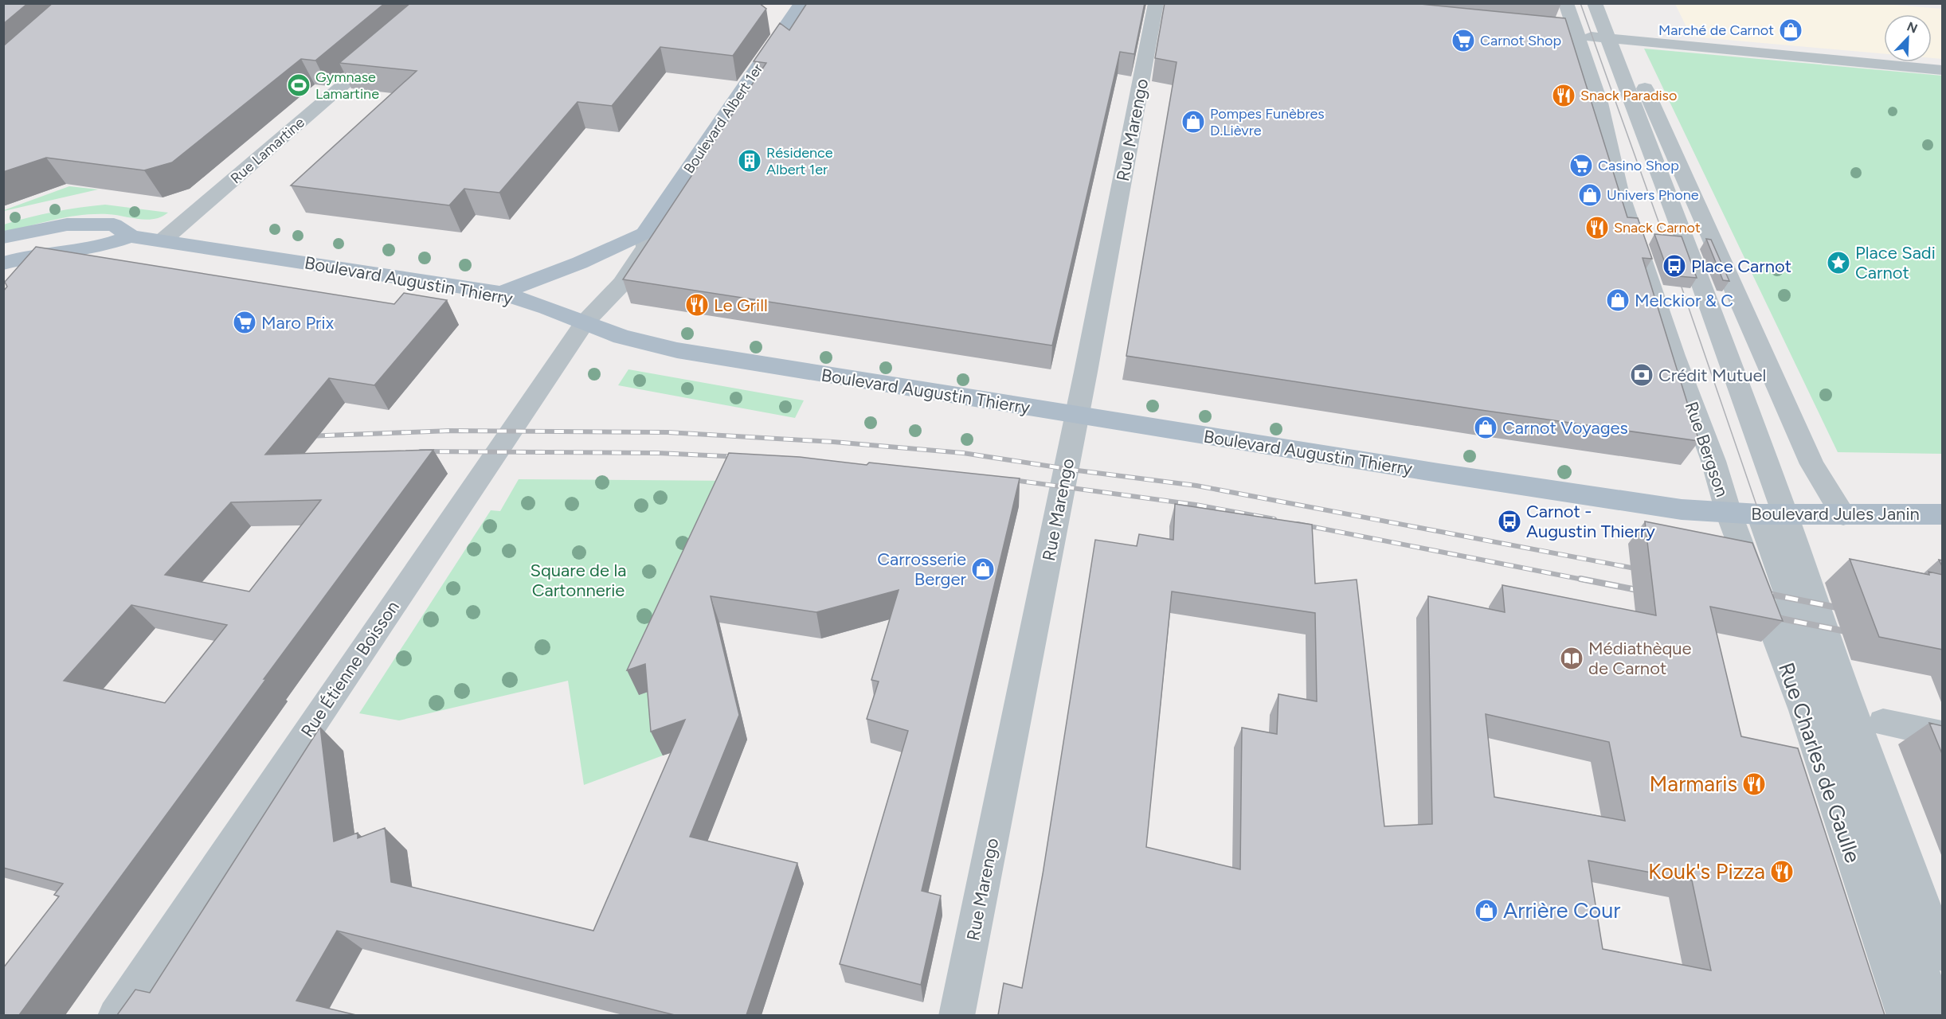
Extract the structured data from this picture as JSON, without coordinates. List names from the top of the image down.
{
  "streets": {
    "main road": ["Boulevard Albert 1er", "Boulevard Augustin Thierry", "Boulevard Jules Janin"],
    "street": [
      "Rue Marengo",
      "Rue Lamartine",
      "Rue Bergson",
      "Rue Étienne Boisson",
      "Rue Charles de Gaulle"
    ]
  },
  "crossings": [
    ["Boulevard Albert 1er", "Boulevard Augustin Thierry"],
    ["Boulevard Albert 1er", "Rue Étienne Boisson"],
    ["Rue Marengo", "Boulevard Augustin Thierry"],
    ["Rue Lamartine", "Boulevard Augustin Thierry"],
    ["Boulevard Augustin Thierry", "Rue Bergson"],
    ["Boulevard Augustin Thierry", "Boulevard Jules Janin"],
    ["Boulevard Augustin Thierry", "Rue Étienne Boisson"],
    ["Boulevard Augustin Thierry", "Rue Charles de Gaulle"],
    ["Rue Bergson", "Boulevard Jules Janin"],
    ["Rue Bergson", "Rue Charles de Gaulle"],
    ["Boulevard Jules Janin", "Rue Charles de Gaulle"]
  ],
  "parks": ["Square de la Cartonnerie"],
  "places": {
    "shop": [
      "Marché de Carnot",
      "Pompes Funèbres D.Lièvre",
      "Univers Phone",
      "Melckior & C",
      "Carnot Voyages",
      "Carrosserie Berger",
      "Arrière Cour"
    ],
    "supermarket": ["Carnot Shop", "Casino Shop", "Maro Prix"],
    "sports": ["Gymnase Lamartine"],
    "restaurant": [
      "Snack Paradiso",
      "Snack Carnot",
      "Le Grill",
      "Marmaris",
      "Kouk's Pizza"
    ],
    "building": ["Résidence Albert 1er"],
    "place": ["Place Sadi Carnot"],
    "bus stop": ["Place Carnot", "Carnot - Augustin Thierry"],
    "bank": ["Crédit Mutuel"],
    "library": ["Médiathèque de Carnot"]
  },
  "north": "top right"
}
